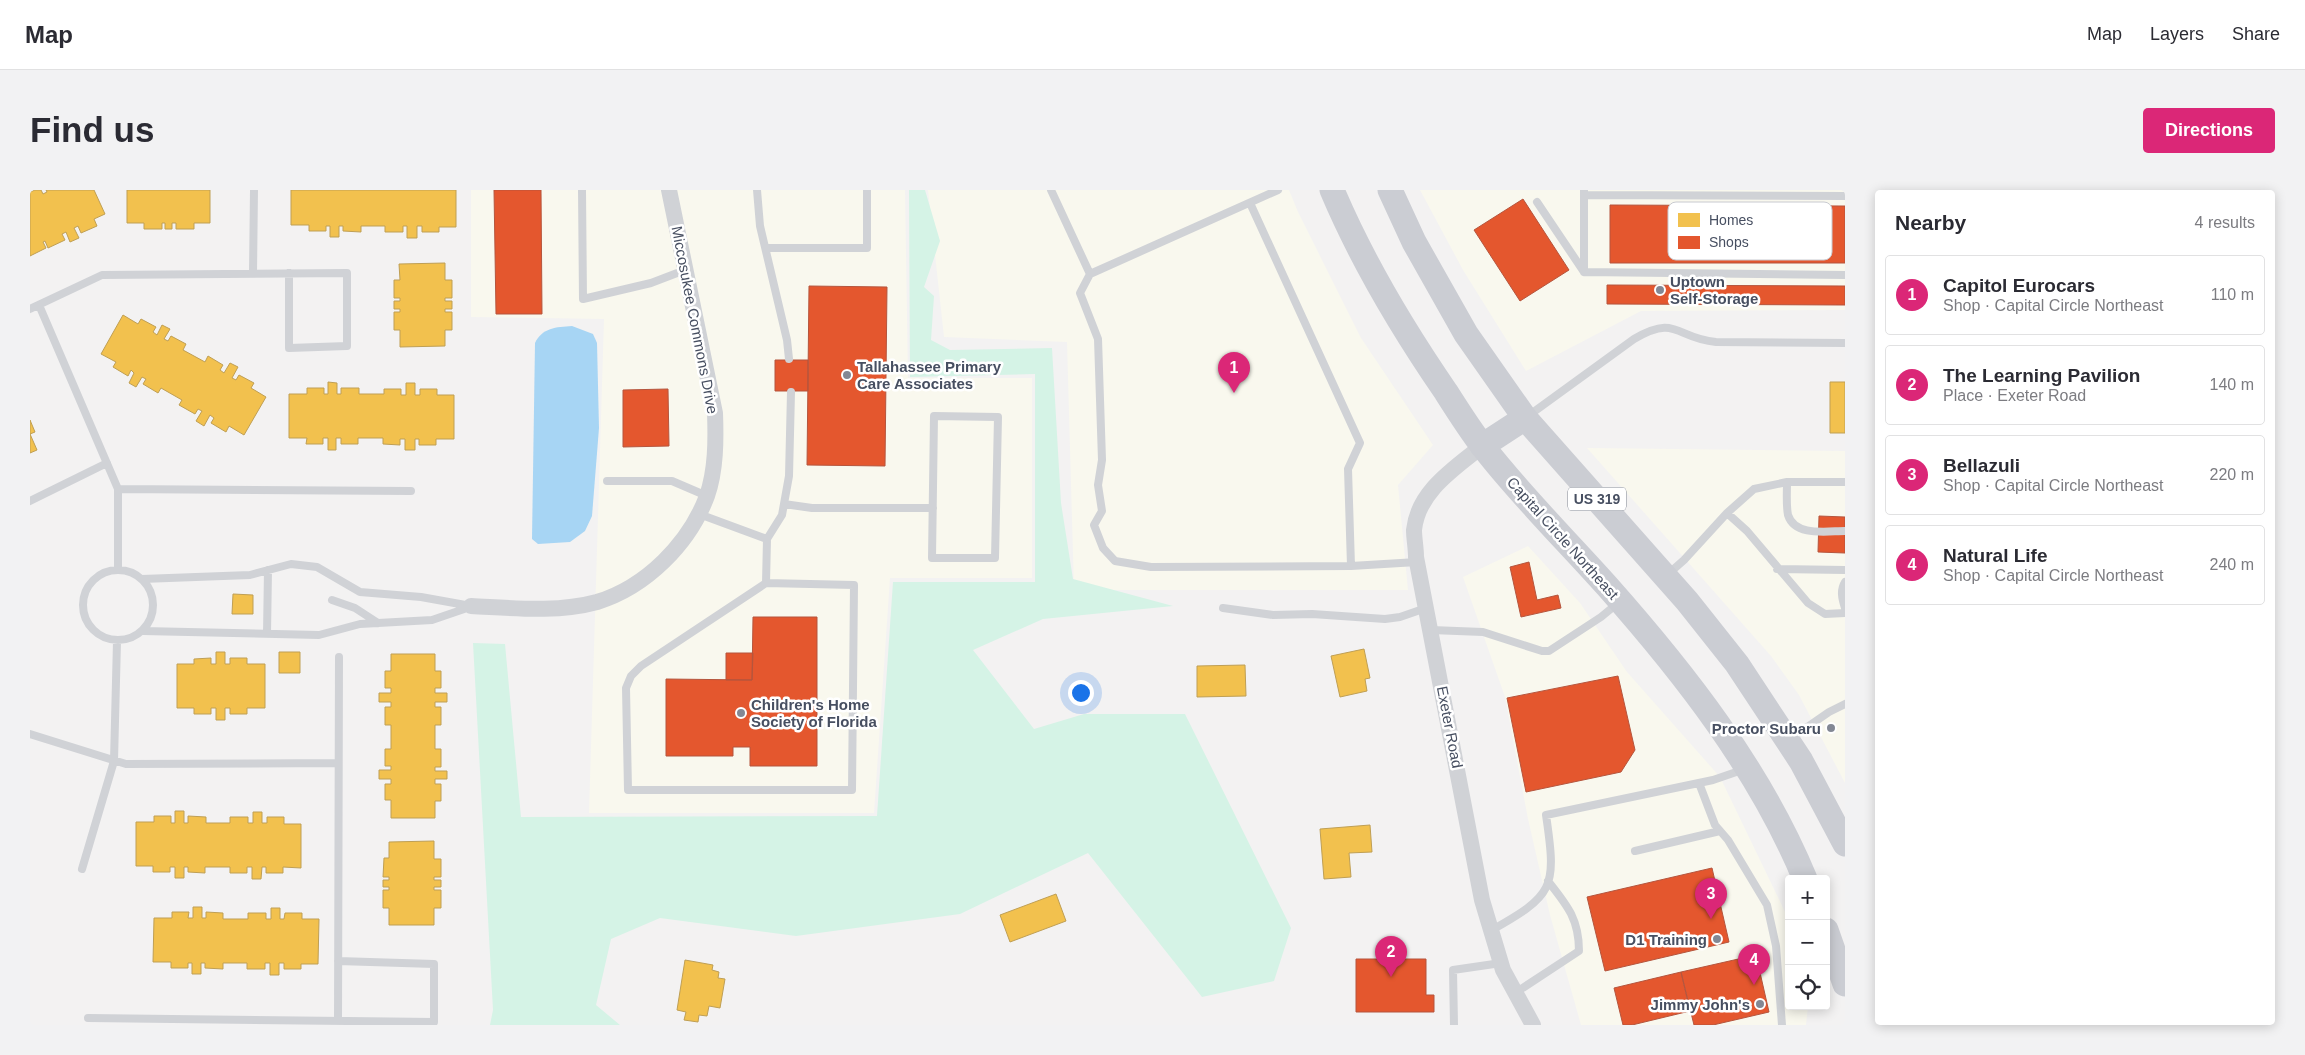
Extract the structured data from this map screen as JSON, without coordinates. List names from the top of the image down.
{
  "streets": {
    "main road": ["US 319", "Capital Circle Northeast"],
    "street": ["Miccosukee Commons Drive", "Exeter Road"]
  },
  "crossings": [
    ["Capital Circle Northeast", "Exeter Road"]
  ],
  "places": [
    "Uptown Self-Storage",
    "Tallahassee Primary Care Associates",
    "Children's Home Society of Florida",
    "Proctor Subaru",
    "D1 Training",
    "Jimmy John's"
  ],
  "legend": ["Homes", "Shops"],
  "page": {
    "header": "Map",
    "nav": ["Map", "Layers", "Share"],
    "buttons": "Directions",
    "title": "Find us",
    "heading": ["Nearby", "4 results"],
    "list": [
      {
        "mark": "1",
        "name": "Capitol Eurocars",
        "note": "Shop · Capital Circle Northeast",
        "value": "110 m"
      },
      {
        "mark": "2",
        "name": "The Learning Pavilion",
        "note": "Place · Exeter Road",
        "value": "140 m"
      },
      {
        "mark": "3",
        "name": "Bellazuli",
        "note": "Shop · Capital Circle Northeast",
        "value": "220 m"
      },
      {
        "mark": "4",
        "name": "Natural Life",
        "note": "Shop · Capital Circle Northeast",
        "value": "240 m"
      }
    ],
    "pins": [
      "1",
      "3",
      "2",
      "4"
    ],
    "map_buttons": ["+", "−"]
  }
}
